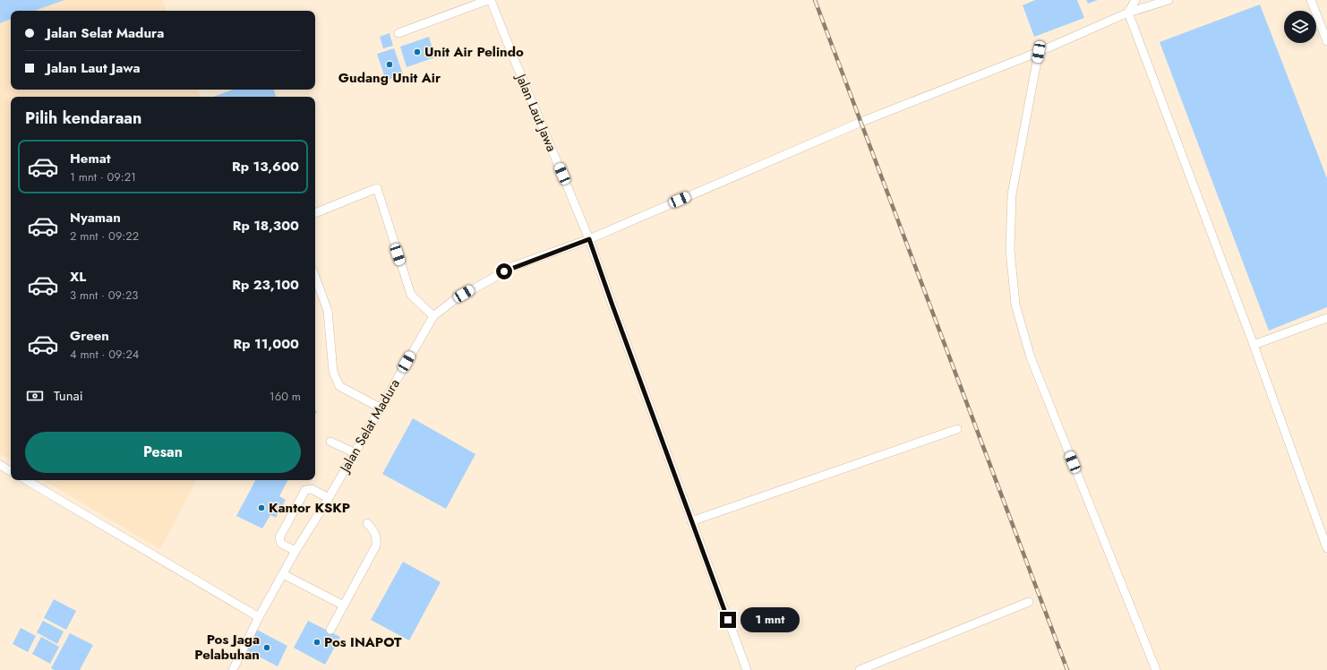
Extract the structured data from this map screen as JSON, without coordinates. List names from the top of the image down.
{
  "streets": {
    "lane": ["Jalan Laut Jawa", "Jalan Selat Madura"]
  },
  "crossings": [
    ["Jalan Laut Jawa", "Jalan Selat Madura"]
  ],
  "places": [
    "Unit Air Pelindo",
    "Gudang Unit Air",
    "Kantor KSKP",
    "Pos INAPOT",
    "Pos Jaga Pelabuhan"
  ],
  "page": {
    "banner": ["Jalan Selat Madura", "Jalan Laut Jawa"],
    "heading": "Pilih kendaraan",
    "list": [
      {
        "name": "Hemat",
        "note": "1 mnt · 09:21",
        "value": "Rp 13,600"
      },
      {
        "name": "Nyaman",
        "note": "2 mnt · 09:22",
        "value": "Rp 18,300"
      },
      {
        "name": "XL",
        "note": "3 mnt · 09:23",
        "value": "Rp 23,100"
      },
      {
        "name": "Green",
        "note": "4 mnt · 09:24",
        "value": "Rp 11,000"
      }
    ],
    "pay": ["Tunai", "160 m"],
    "buttons": "Pesan",
    "bubble": "1 mnt"
  }
}
